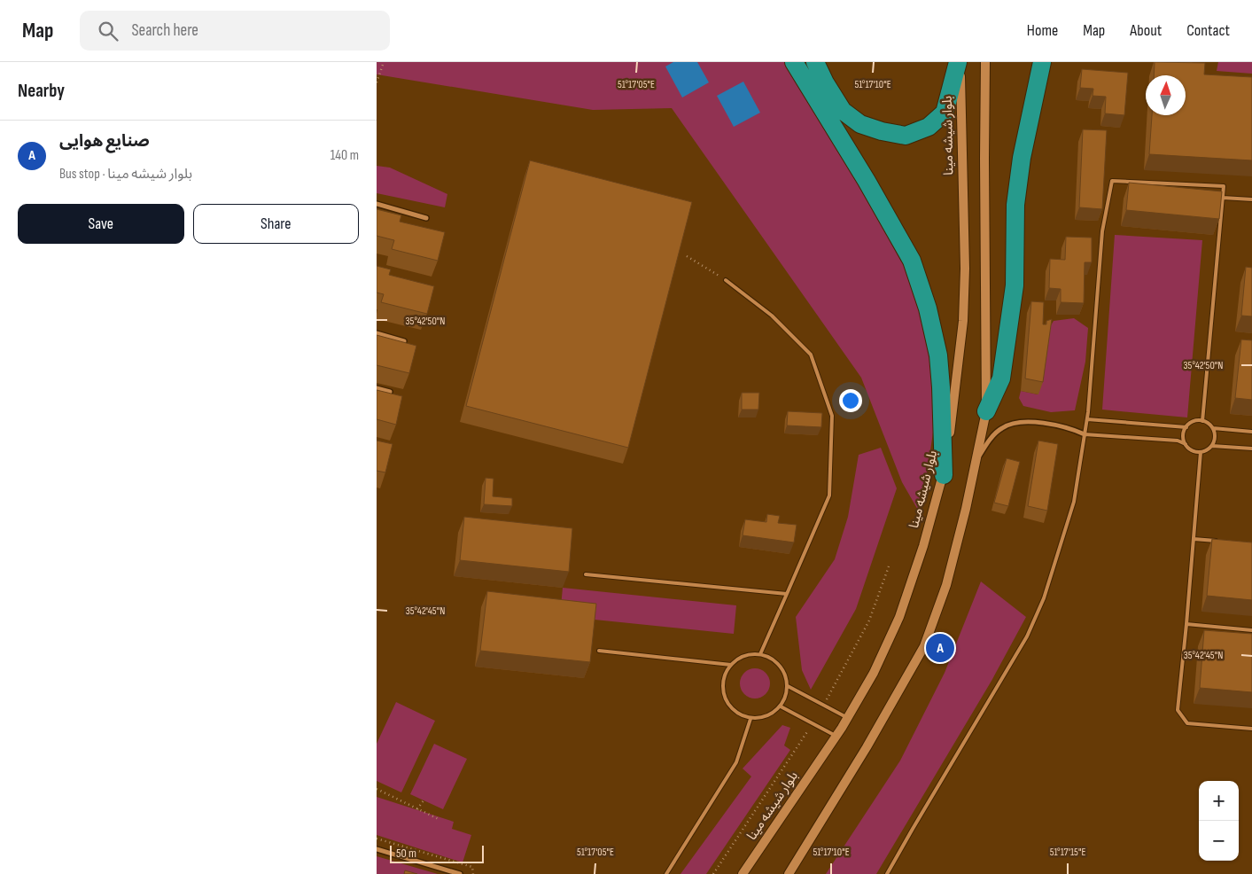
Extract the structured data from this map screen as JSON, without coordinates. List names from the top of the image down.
{
  "streets": {
    "main road": ["بلوار شیشه مینا"]
  },
  "scale_bar": "50 m",
  "north": "top",
  "page": {
    "header": "Map",
    "search": "Search here",
    "nav": [
      "Home",
      "Map",
      "About",
      "Contact"
    ],
    "heading": "Nearby",
    "list": [
      {
        "mark": "A",
        "name": "صنایع هوایی",
        "note": "Bus stop · بلوار شیشه مینا",
        "value": "140 m"
      }
    ],
    "buttons": ["Save", "Share"],
    "pins": "A",
    "map_buttons": ["+", "−"],
    "scale": "50 m"
  },
  "coordinates": [
    "51°17'05\"E",
    "51°17'10\"E",
    "35°42'50\"N",
    "35°42'45\"N",
    "51°17'15\"E"
  ]
}
